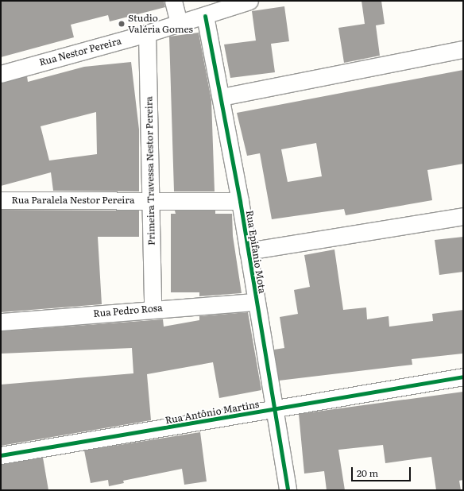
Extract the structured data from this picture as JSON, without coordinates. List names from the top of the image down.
{
  "streets": {
    "street": [
      "Rua Nestor Pereira",
      "Primeira Travessa Nestor Pereira",
      "Rua Paralela Nestor Pereira",
      "Rua Epifanio Mota",
      "Rua Pedro Rosa",
      "Rua Antônio Martins"
    ]
  },
  "crossings": [
    ["Rua Nestor Pereira", "Primeira Travessa Nestor Pereira"],
    ["Rua Nestor Pereira", "Rua Epifanio Mota"],
    ["Primeira Travessa Nestor Pereira", "Rua Paralela Nestor Pereira"],
    ["Primeira Travessa Nestor Pereira", "Rua Pedro Rosa"],
    ["Rua Paralela Nestor Pereira", "Rua Epifanio Mota"],
    ["Rua Epifanio Mota", "Rua Pedro Rosa"],
    ["Rua Epifanio Mota", "Rua Antônio Martins"]
  ],
  "places": ["Studio Valéria Gomes"],
  "scale_bar": "20 m"
}
